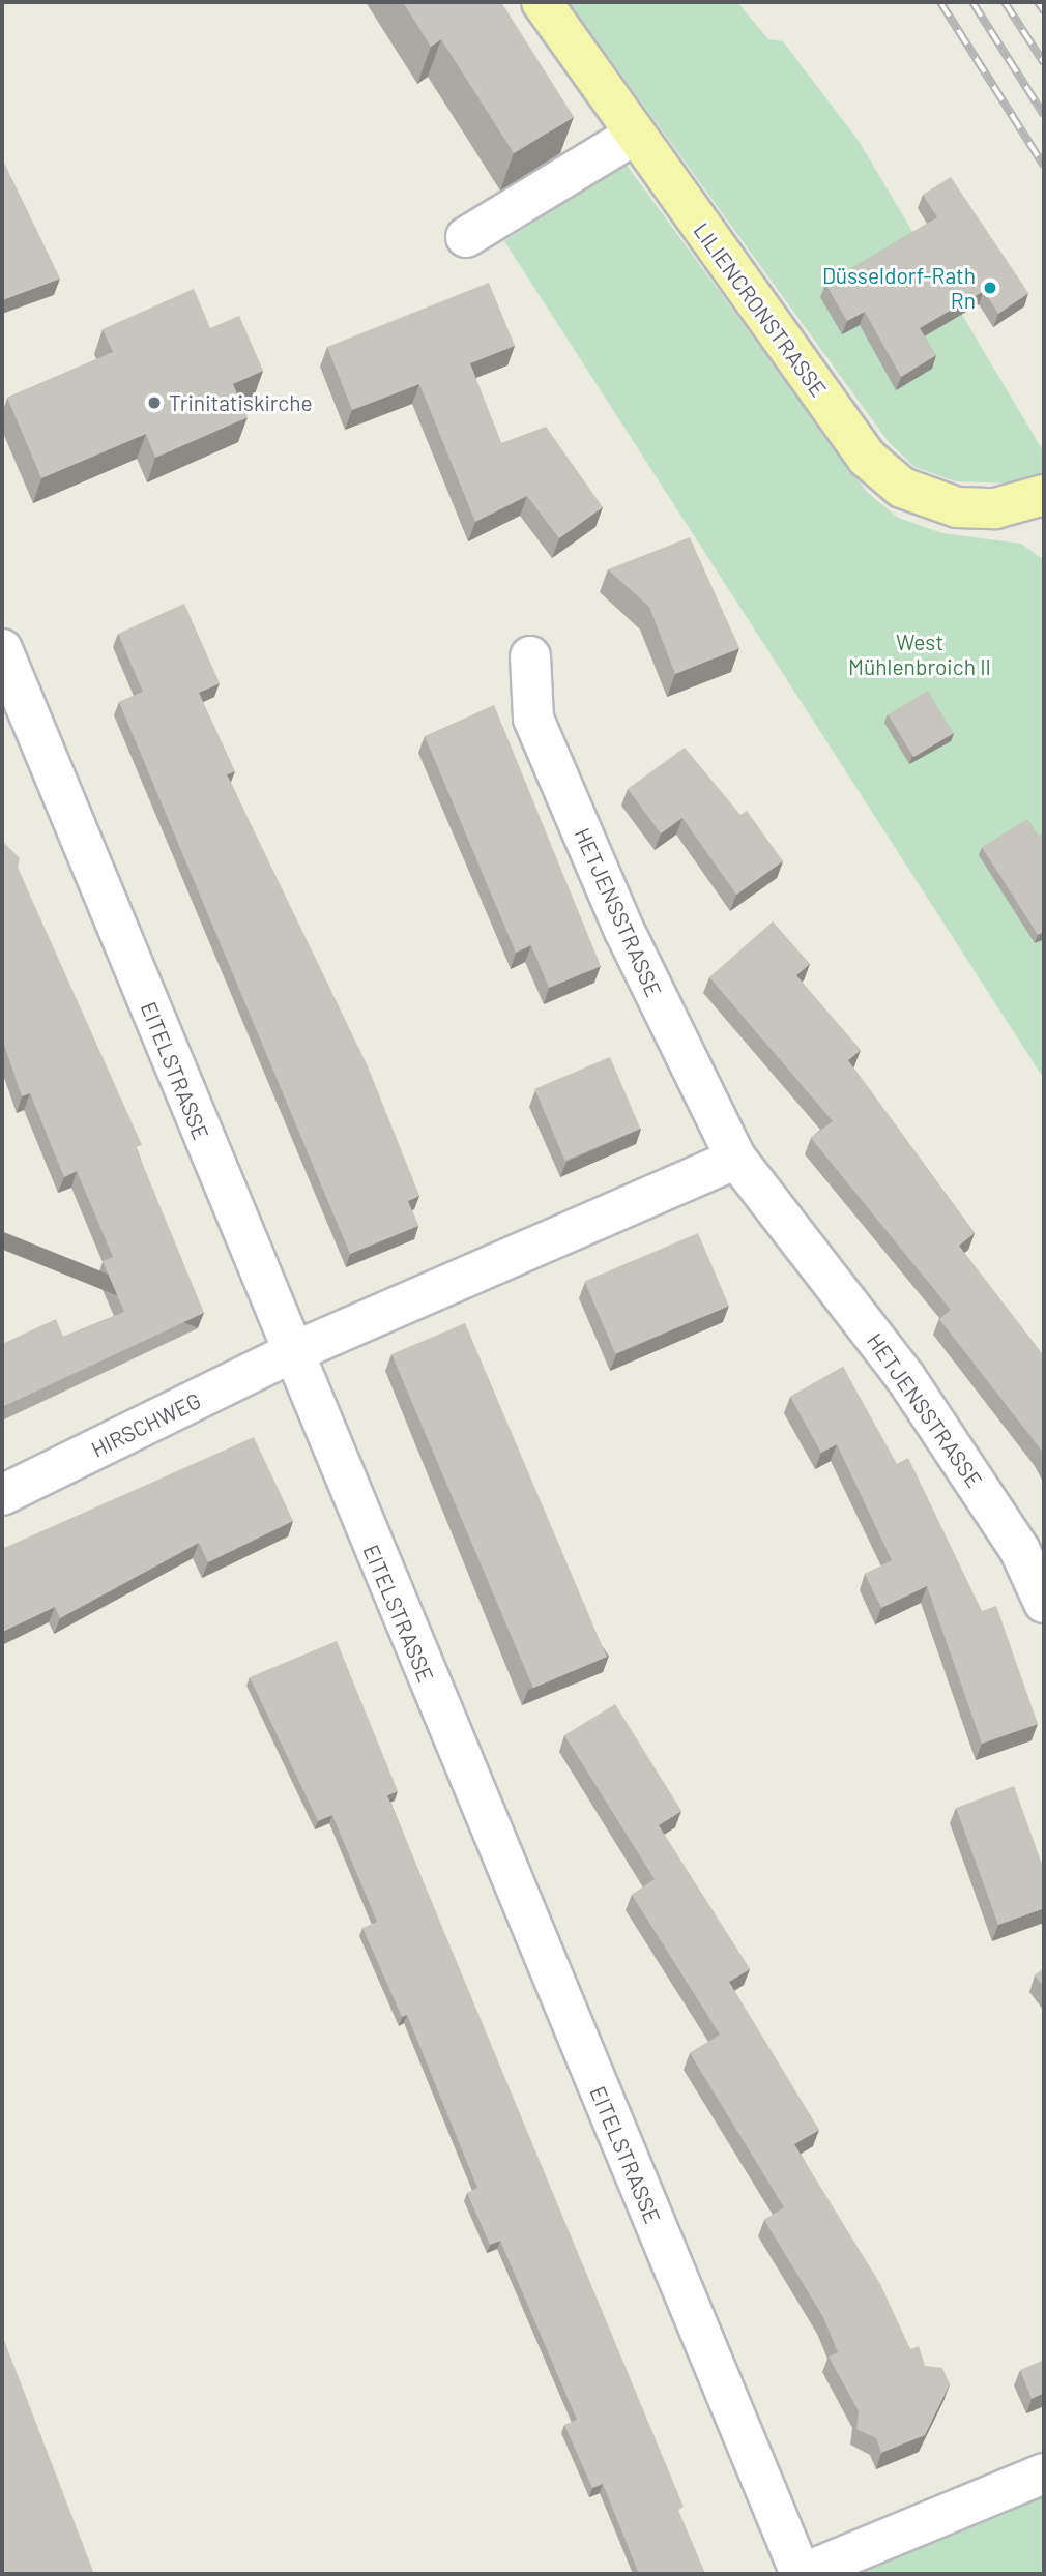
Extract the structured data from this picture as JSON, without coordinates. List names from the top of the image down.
{
  "streets": {
    "main road": ["LILIENCRONSTRASSE"],
    "street": ["HETJENSSTRASSE", "EITELSTRASSE", "HIRSCHWEG"]
  },
  "crossings": [
    ["EITELSTRASSE", "HIRSCHWEG"]
  ],
  "parks": ["West Mühlenbroich II"],
  "places": ["Düsseldorf-Rath Rn", "Trinitatiskirche"]
}
